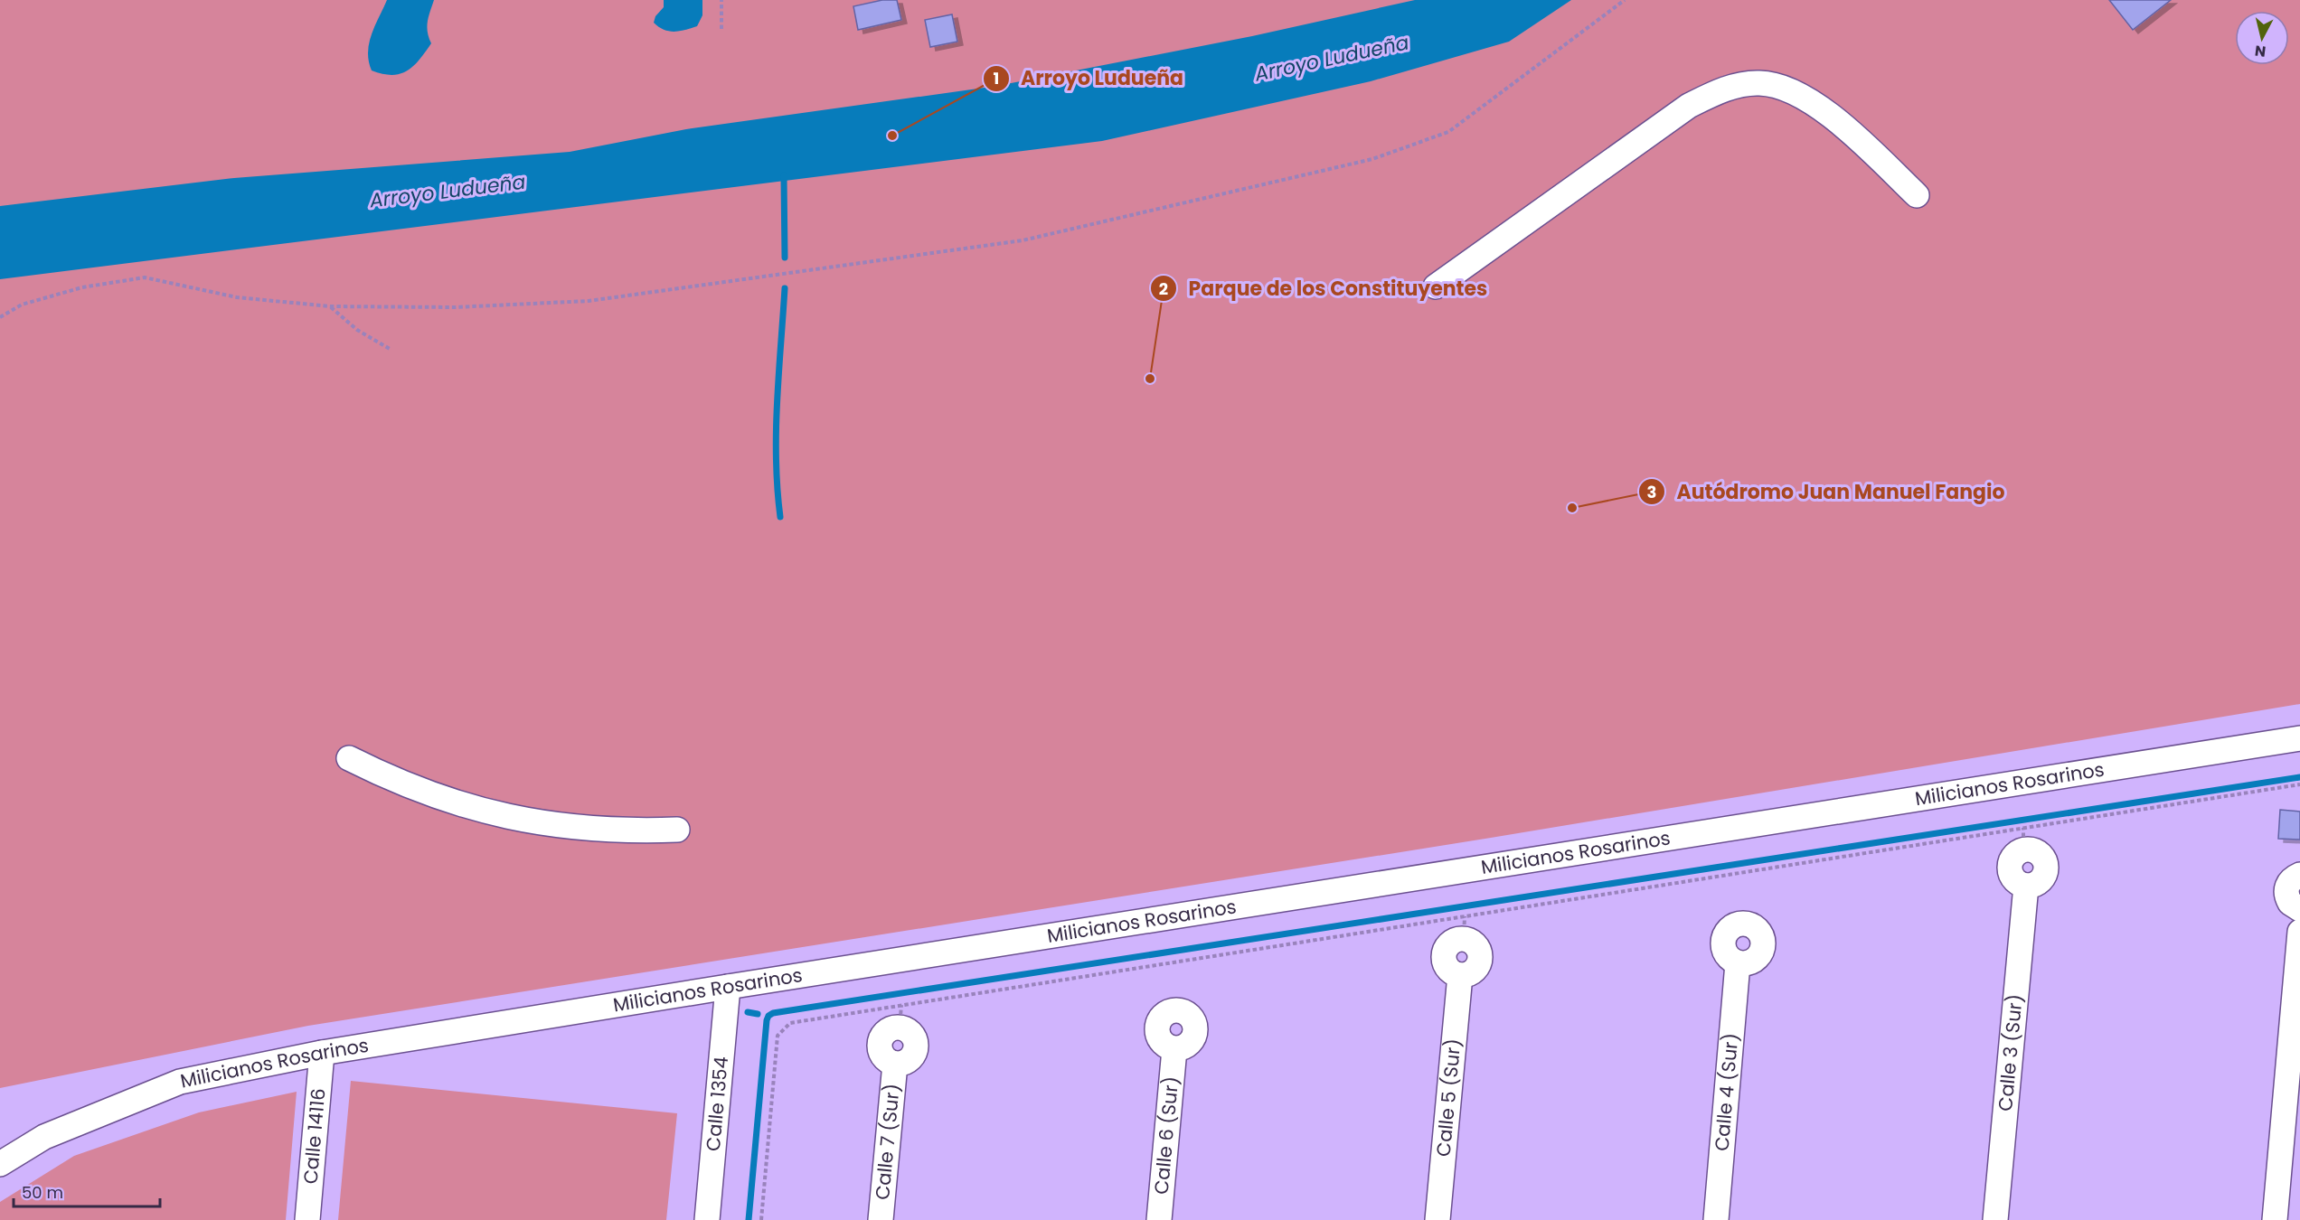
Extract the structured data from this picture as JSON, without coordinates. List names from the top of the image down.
{
  "streets": {
    "street": [
      "Milicianos Rosarinos",
      "Calle 3 (Sur)",
      "Calle 4 (Sur)",
      "Calle 5 (Sur)",
      "Calle 1354",
      "Calle 6 (Sur)",
      "Calle 14116",
      "Calle 7 (Sur)"
    ]
  },
  "crossings": [
    ["Milicianos Rosarinos", "Calle 1354"],
    ["Milicianos Rosarinos", "Calle 14116"]
  ],
  "water": ["Arroyo Ludueña"],
  "places": ["Arroyo Ludueña", "Parque de los Constituyentes", "Autódromo Juan Manuel Fangio"],
  "scale_bar": "50 m",
  "north": "bottom"
}
